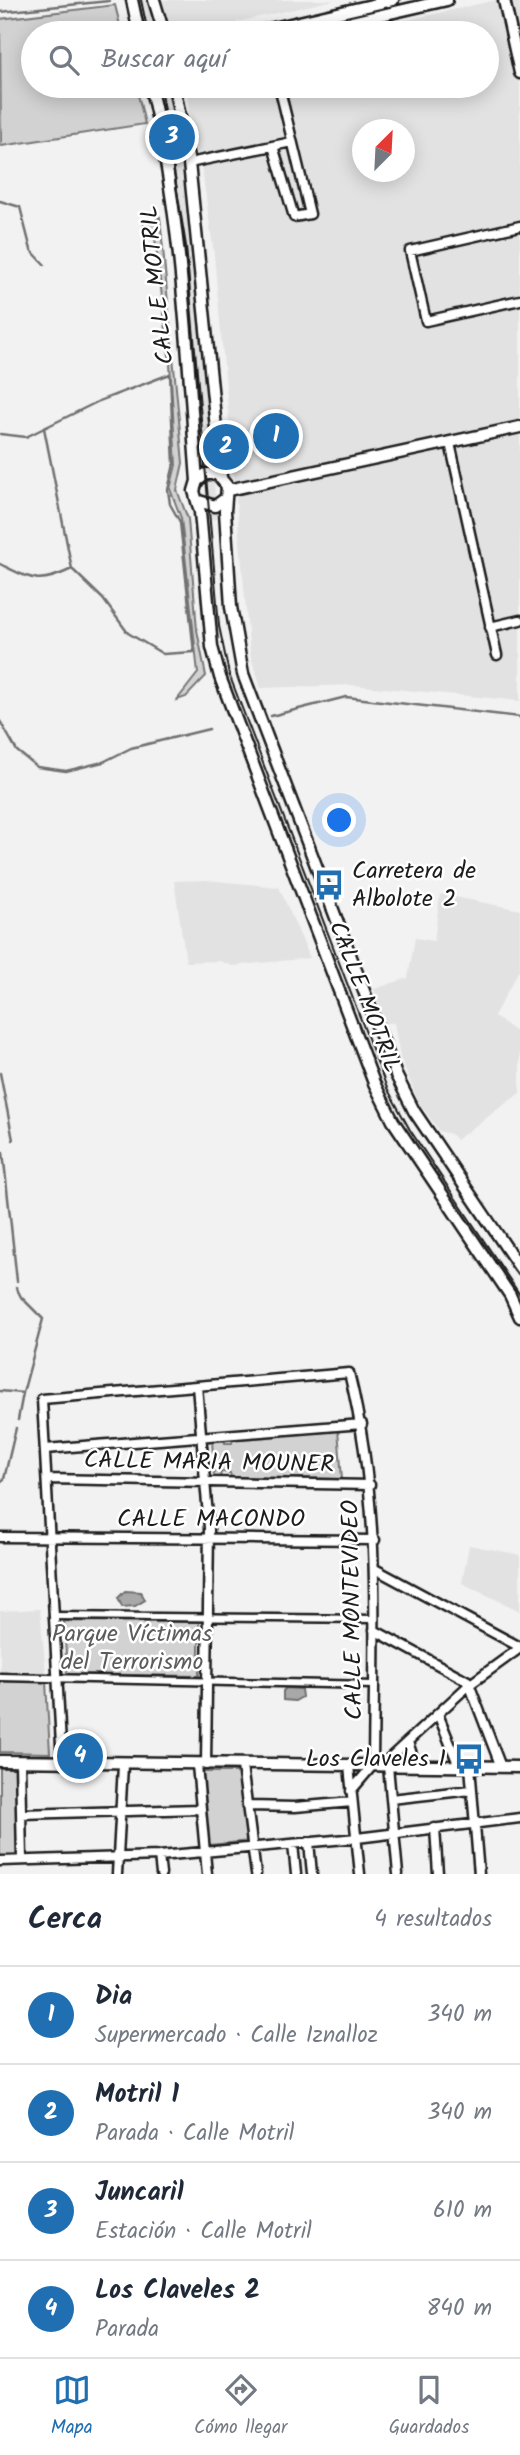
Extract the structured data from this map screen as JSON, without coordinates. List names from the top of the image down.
{
  "streets": {
    "street": [
      "CALLE MOTRIL",
      "CALLE MARIA MOUNER",
      "CALLE MACONDO",
      "CALLE MONTEVIDEO"
    ]
  },
  "crossings": [
    ["CALLE MARIA MOUNER", "CALLE MONTEVIDEO"],
    ["CALLE MACONDO", "CALLE MONTEVIDEO"]
  ],
  "parks": ["Parque Víctimas del Terrorismo"],
  "places": {
    "bus stop": ["Carretera de Albolote 2", "Los Claveles 1"]
  },
  "north": "top right",
  "page": {
    "search": "Buscar aquí",
    "pins": [
      "3",
      "1",
      "2",
      "4"
    ],
    "heading": ["Cerca", "4 resultados"],
    "list": [
      {
        "mark": "1",
        "name": "Dia",
        "note": "Supermercado · Calle Iznalloz",
        "value": "340 m"
      },
      {
        "mark": "2",
        "name": "Motril 1",
        "note": "Parada · Calle Motril",
        "value": "340 m"
      },
      {
        "mark": "3",
        "name": "Juncaril",
        "note": "Estación · Calle Motril",
        "value": "610 m"
      },
      {
        "mark": "4",
        "name": "Los Claveles 2",
        "note": "Parada",
        "value": "840 m"
      }
    ],
    "nav": ["Mapa", "Cómo llegar", "Guardados"]
  }
}
